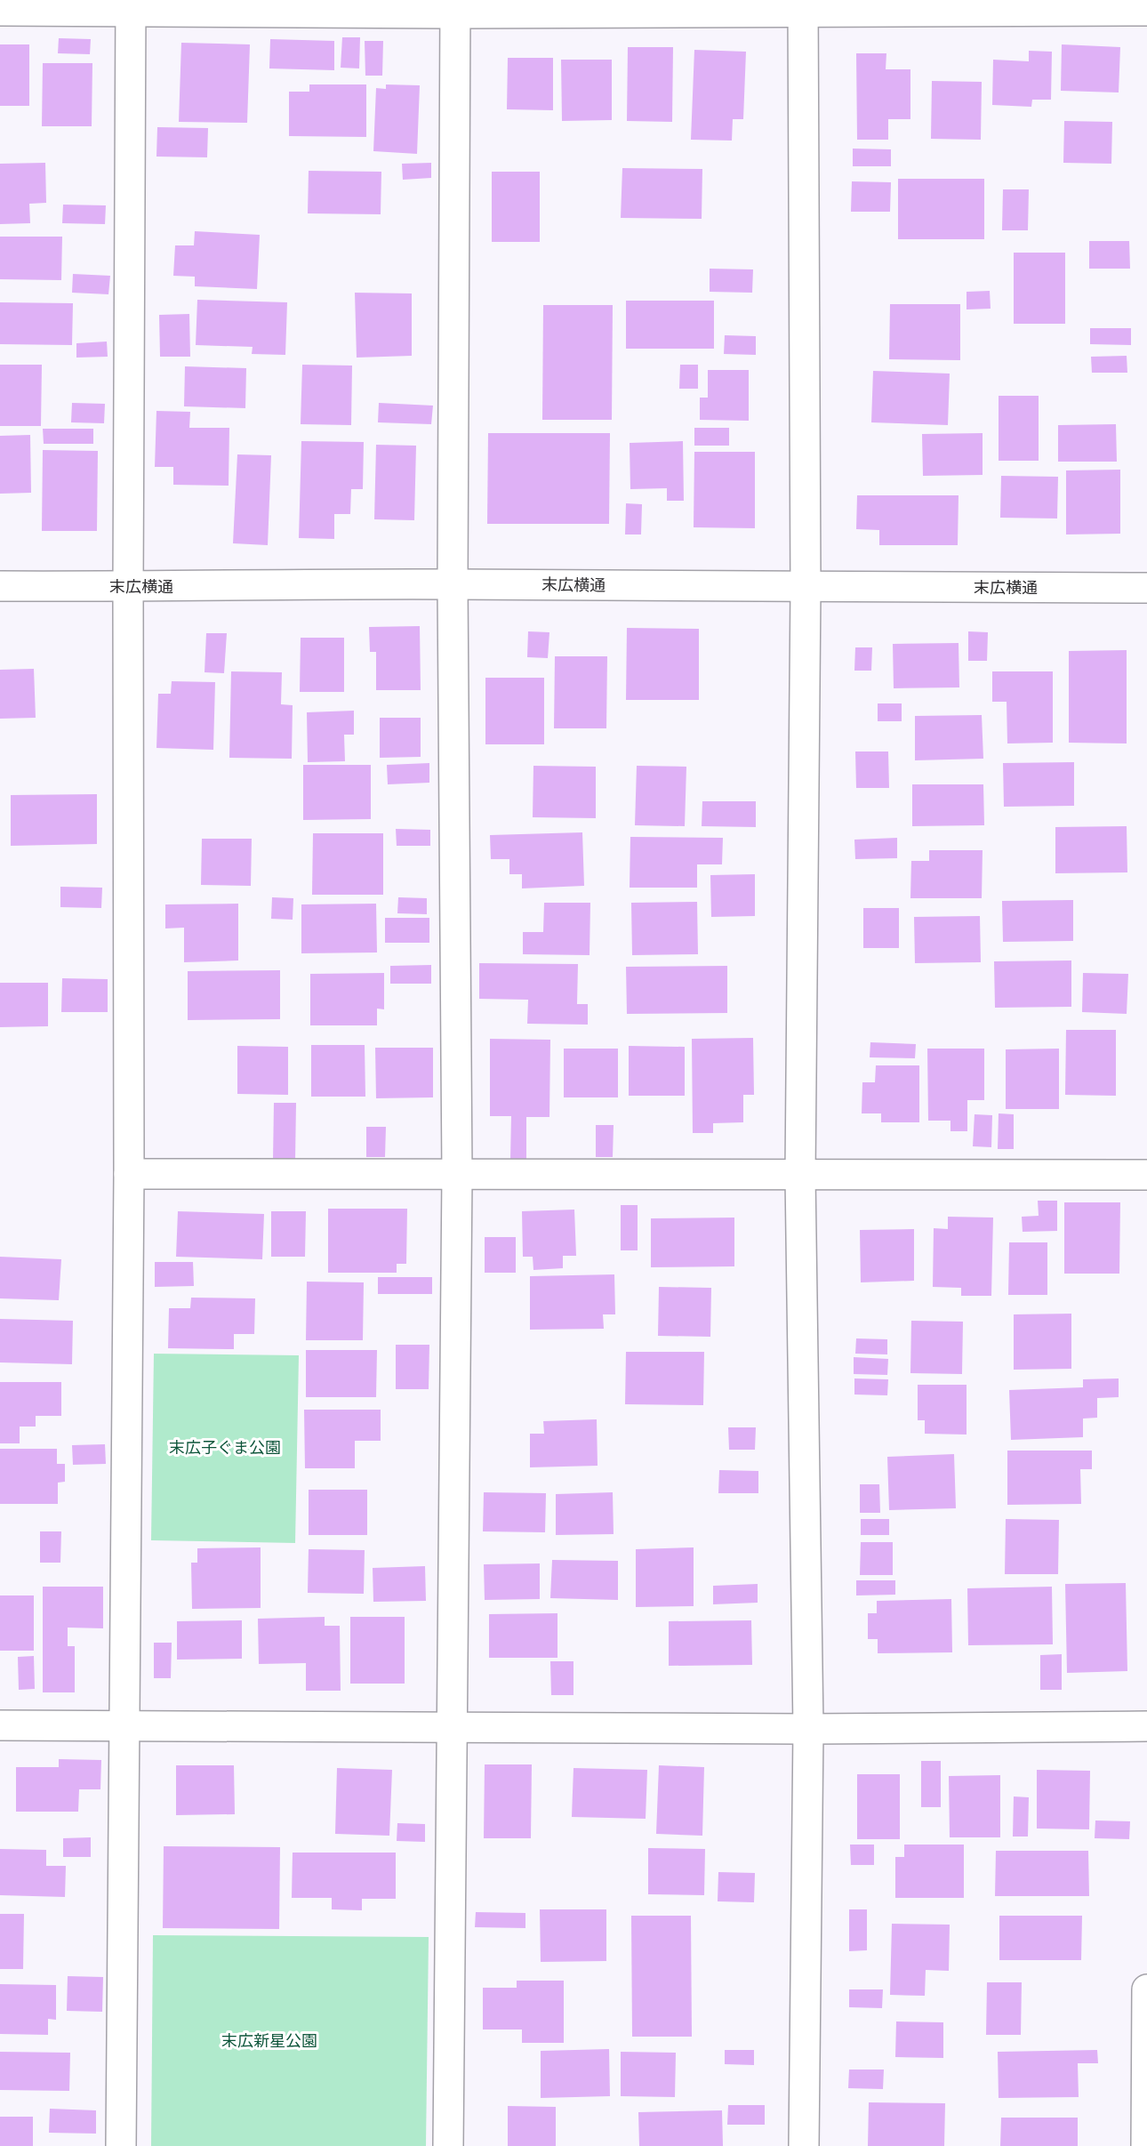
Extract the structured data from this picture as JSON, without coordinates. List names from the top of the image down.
{
  "streets": {
    "street": ["末広横通"]
  },
  "parks": ["末広子ぐま公園", "末広新星公園"]
}
